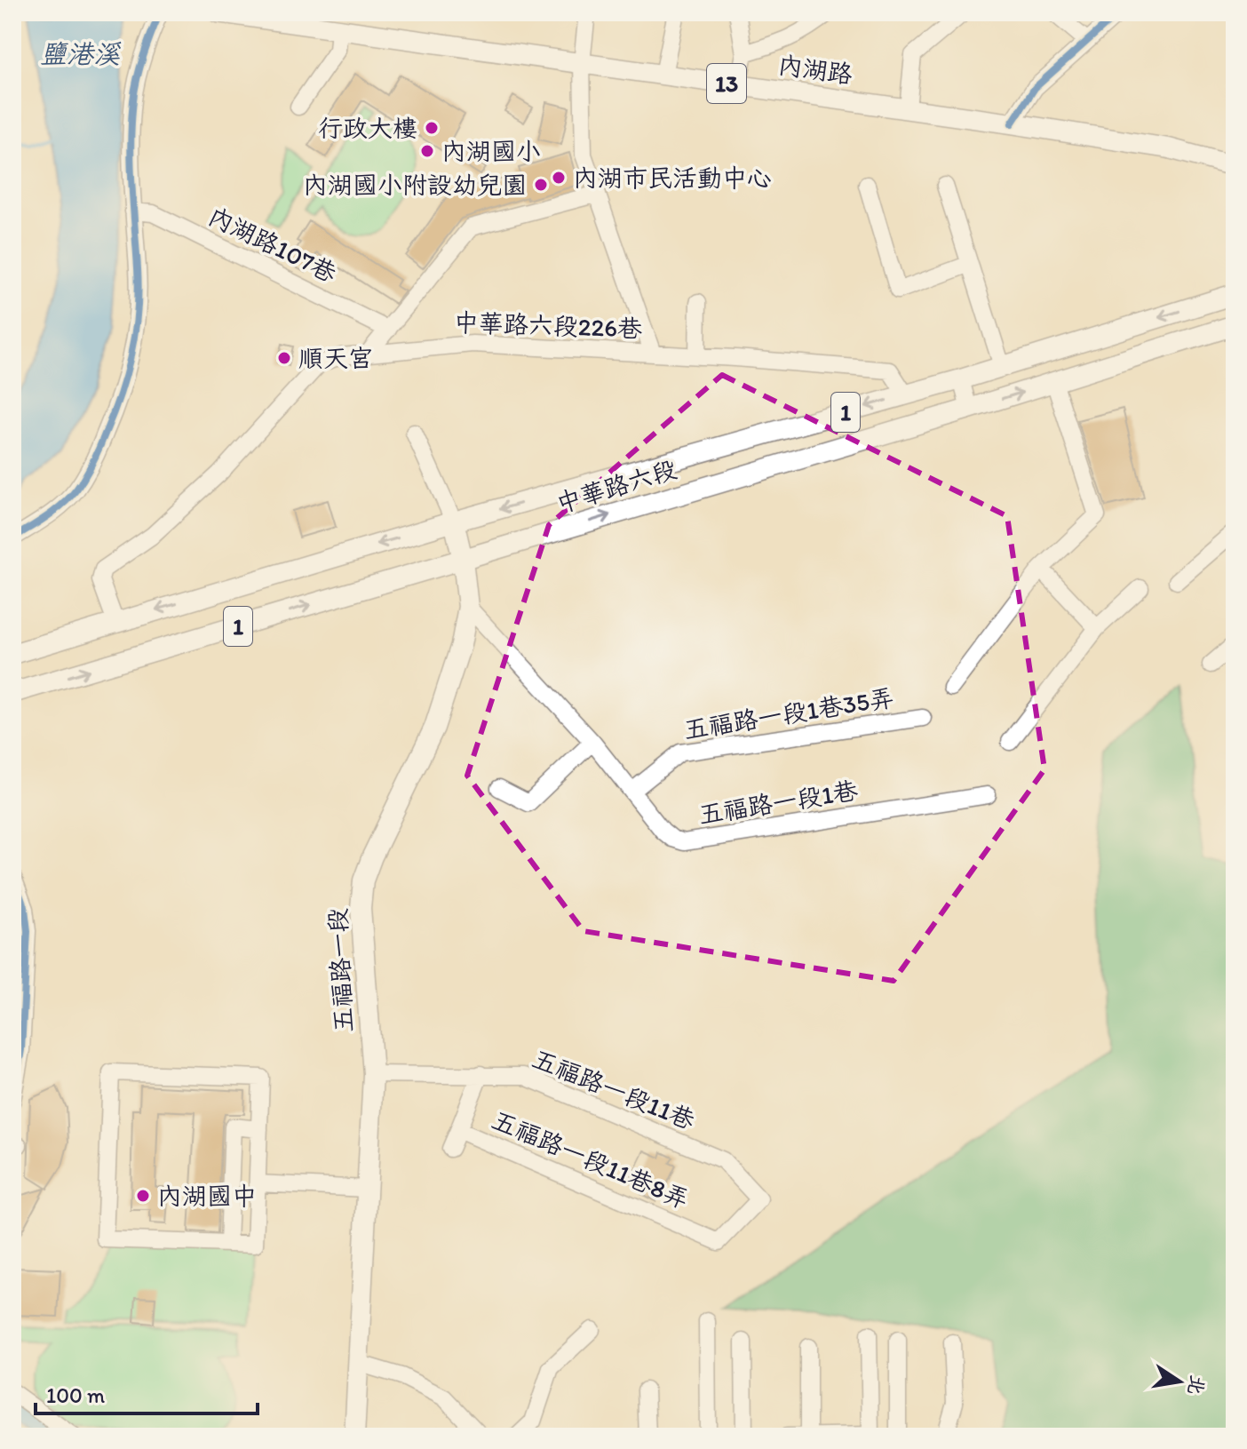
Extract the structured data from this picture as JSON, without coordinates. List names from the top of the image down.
{
  "streets": {
    "main road": [
      "內湖路",
      "13",
      "1",
      "中華路六段",
      "五福路一段"
    ],
    "street": [
      "內湖路107巷",
      "中華路六段226巷",
      "五福路一段1巷35弄",
      "五福路一段1巷",
      "五福路一段11巷",
      "五福路一段11巷8弄"
    ]
  },
  "crossings": [
    ["中華路六段226巷", "中華路六段"],
    ["中華路六段", "五福路一段"],
    ["五福路一段1巷35弄", "五福路一段1巷"],
    ["五福路一段1巷", "五福路一段"],
    ["五福路一段", "五福路一段11巷"],
    ["五福路一段11巷", "五福路一段11巷8弄"]
  ],
  "water": ["鹽港溪"],
  "places": [
    "行政大樓",
    "內湖國小",
    "內湖市民活動中心",
    "內湖國小附設幼兒園",
    "順天宮",
    "內湖國中"
  ],
  "scale_bar": "100 m",
  "north": "right"
}
